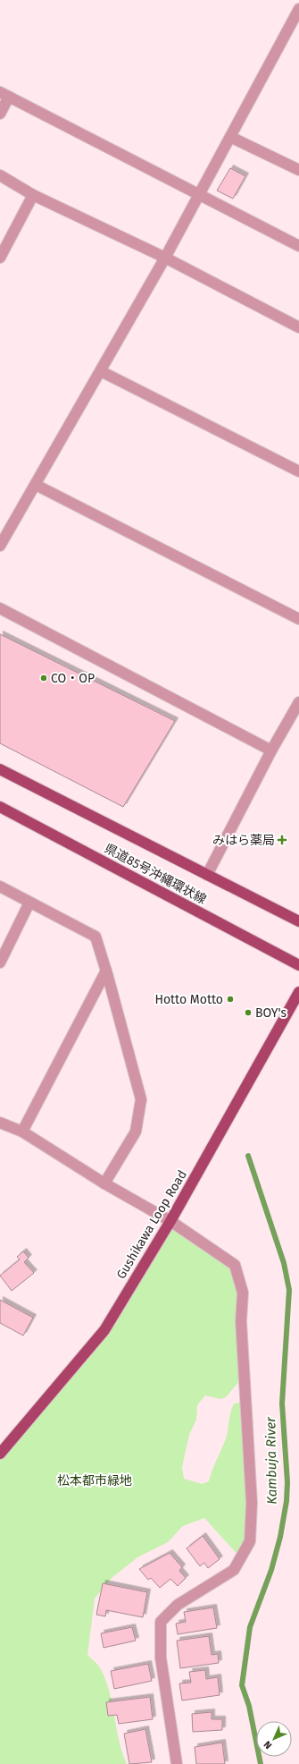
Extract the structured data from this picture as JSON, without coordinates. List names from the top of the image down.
{
  "streets": {
    "main road": ["県道85号沖縄環状線", "Gushikawa Loop Road"]
  },
  "water": ["Kambuja River"],
  "parks": ["松本都市緑地"],
  "places": {
    "other": ["CO・OP", "Hotto Motto", "BOY's"],
    "health": ["みはら薬局"]
  },
  "north": "bottom left"
}
